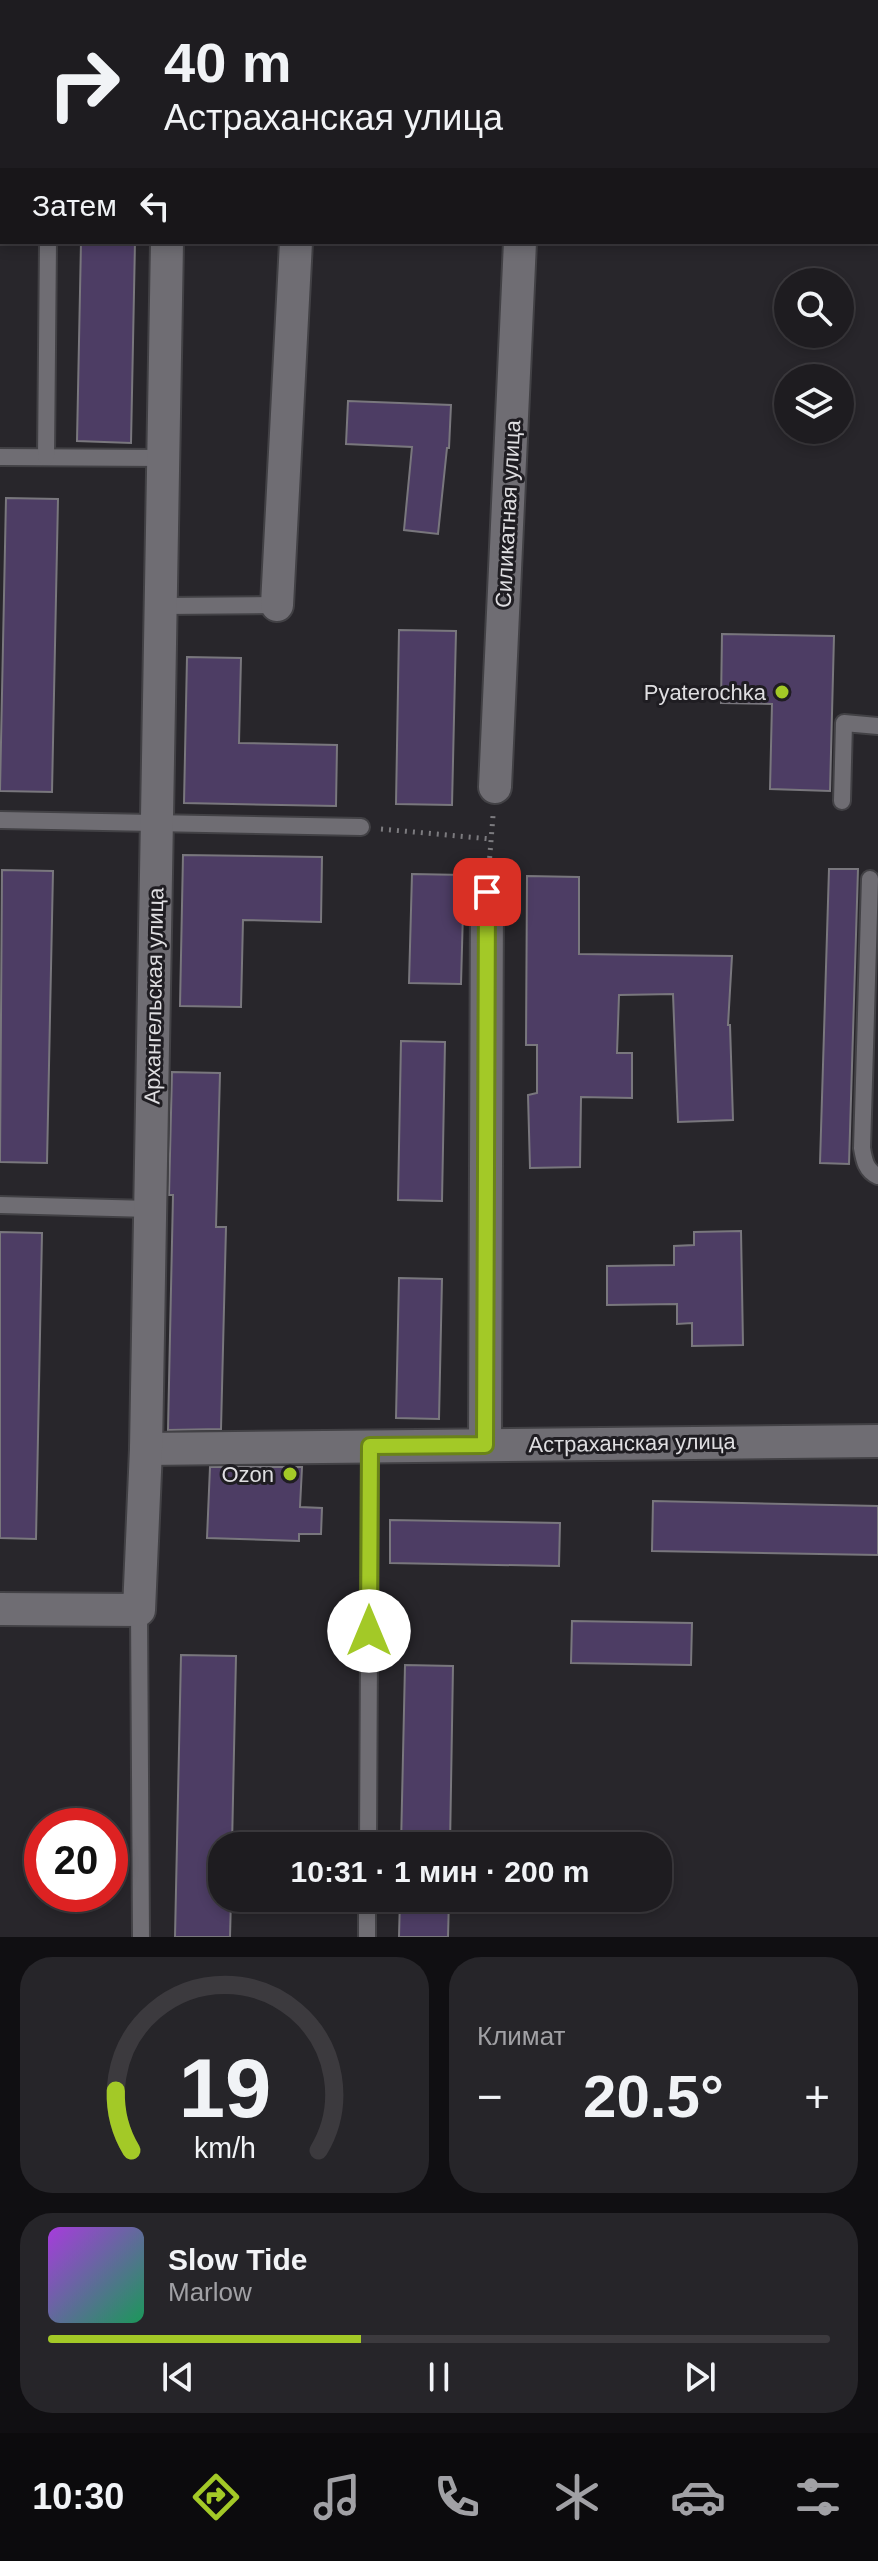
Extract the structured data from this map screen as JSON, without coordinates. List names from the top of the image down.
{
  "streets": {
    "street": ["Силикатная улица", "Архангельская улица", "Астраханская улица"]
  },
  "crossings": [
    ["Архангельская улица", "Астраханская улица"]
  ],
  "places": ["Pyaterochka", "Ozon"],
  "page": {
    "turn": ["40 m", "Астраханская улица"],
    "then": "Затем",
    "limit": "20",
    "trip": "10:31 · 1 мин · 200 m",
    "tile": "Климат",
    "heat": ["−", "20.5°", "+"],
    "song": ["Slow Tide", "Marlow"],
    "tabs": "10:30",
    "gauge": ["19", "km/h"]
  }
}
